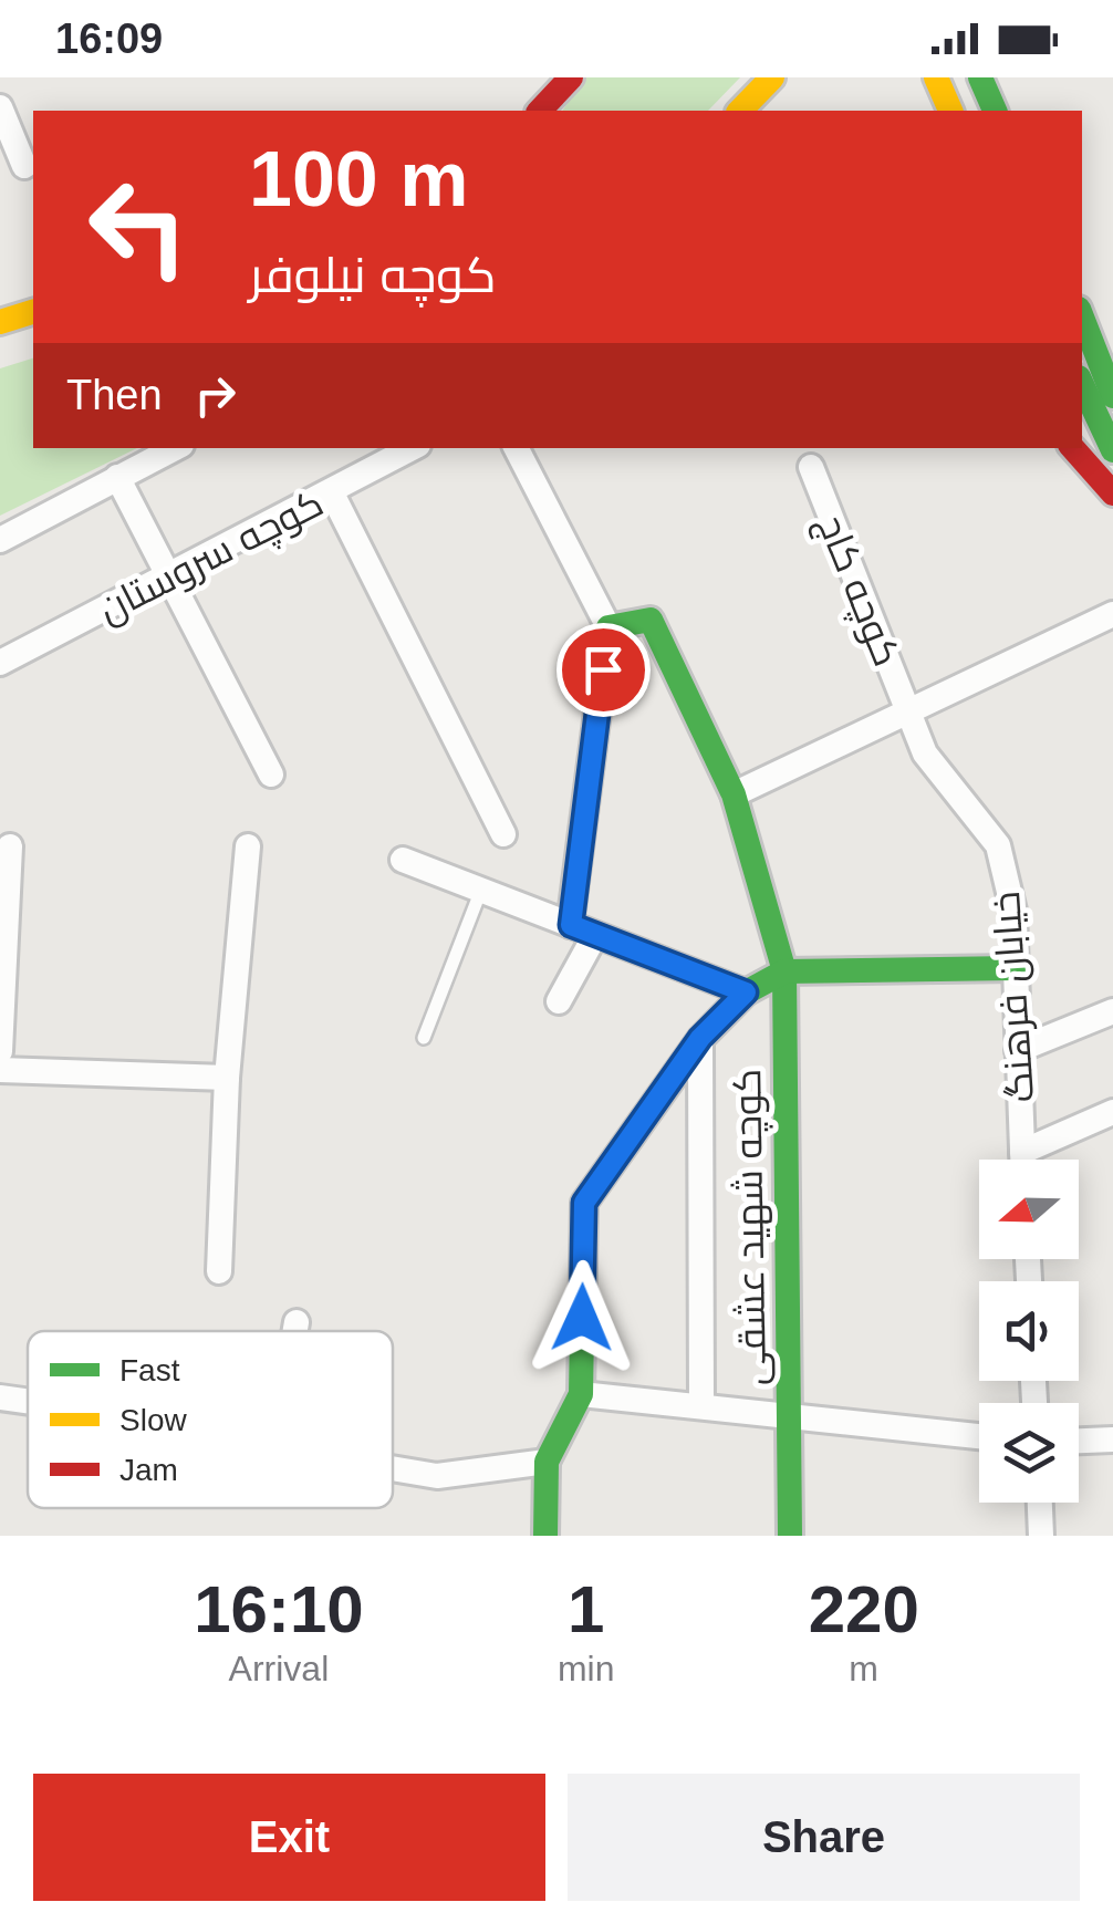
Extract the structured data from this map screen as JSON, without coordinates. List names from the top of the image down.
{
  "streets": {
    "street": [
      "کوچه سروستان",
      "کوچه کاج",
      "خیابان فرهنگ",
      "کوچه شهید عشقی"
    ]
  },
  "crossings": [
    ["کوچه کاج", "خیابان فرهنگ"]
  ],
  "legend": ["Fast", "Slow", "Jam"],
  "north": "left",
  "page": {
    "status": "16:09",
    "turn": ["100 m", "کوچه نیلوفر"],
    "then": "Then",
    "eta": [
      "16:10",
      "Arrival",
      "1",
      "min",
      "220",
      "m"
    ],
    "buttons": ["Exit", "Share"]
  }
}
